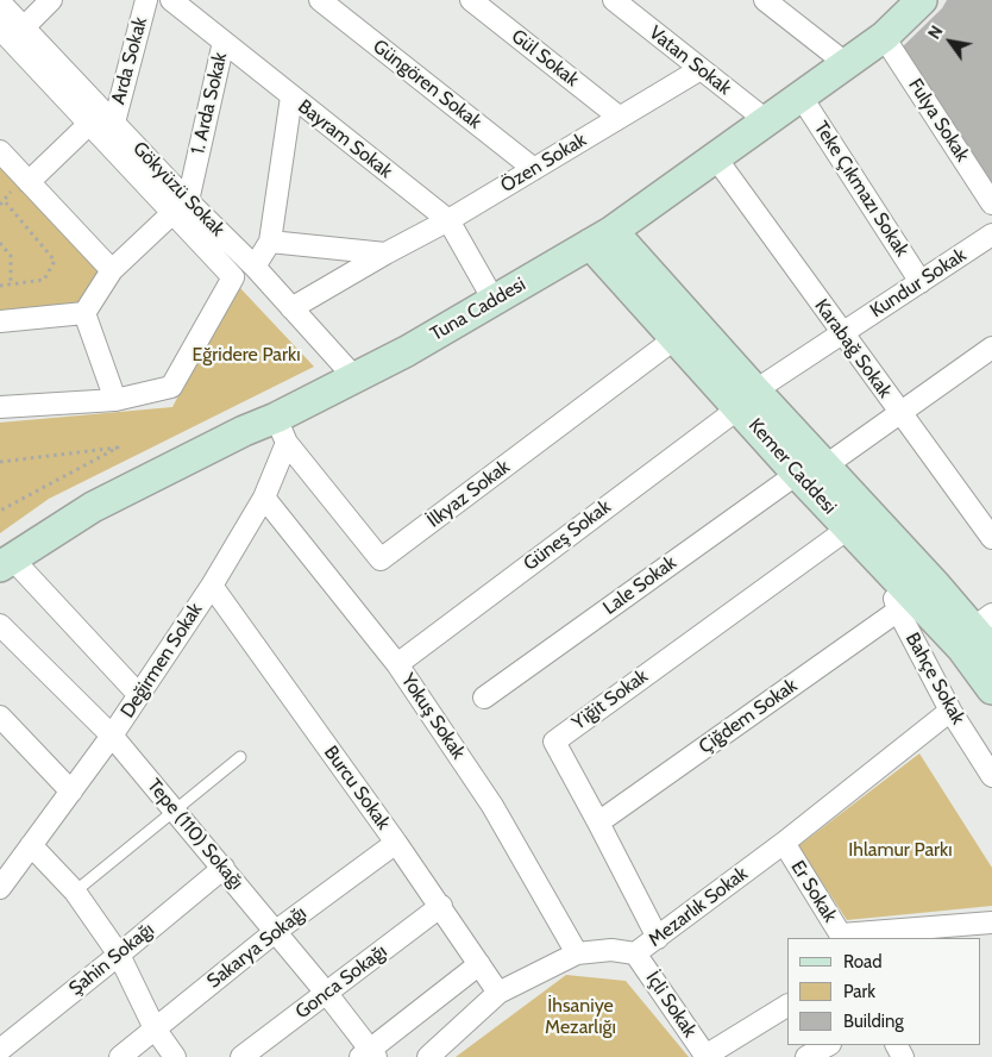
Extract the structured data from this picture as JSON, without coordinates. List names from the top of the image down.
{
  "streets": {
    "street": [
      "Gül Sokak",
      "Arda Sokak",
      "Vatan Sokak",
      "Güngören Sokak",
      "1. Arda Sokak",
      "Fulya Sokak",
      "Bayram Sokak",
      "Özen Sokak",
      "Gökyüzü Sokak",
      "Teke Çıkmazı Sokak",
      "Kundur Sokak",
      "Tuna Caddesi",
      "Karabağ Sokak",
      "Kemer Caddesi",
      "İlkyaz Sokak",
      "Güneş Sokak",
      "Lale Sokak",
      "Değirmen Sokak",
      "Bahçe Sokak",
      "Yiğit Sokak",
      "Yokuş Sokak",
      "Çiğdem Sokak",
      "Burcu Sokak",
      "Tepe (110) Sokağı",
      "Er Sokak",
      "Mezarlık Sokak",
      "Sakarya Sokağı",
      "Şahin Sokağı",
      "Gonca Sokağı",
      "İçli Sokak"
    ]
  },
  "crossings": [
    ["Gül Sokak", "Özen Sokak"],
    ["Arda Sokak", "Gökyüzü Sokak"],
    ["Vatan Sokak", "Özen Sokak"],
    ["Vatan Sokak", "Tuna Caddesi"],
    ["Güngören Sokak", "Özen Sokak"],
    ["1. Arda Sokak", "Bayram Sokak"],
    ["1. Arda Sokak", "Gökyüzü Sokak"],
    ["Fulya Sokak", "Tuna Caddesi"],
    ["Bayram Sokak", "Özen Sokak"],
    ["Bayram Sokak", "Tuna Caddesi"],
    ["Özen Sokak", "Gökyüzü Sokak"],
    ["Gökyüzü Sokak", "Tuna Caddesi"],
    ["Teke Çıkmazı Sokak", "Kundur Sokak"],
    ["Teke Çıkmazı Sokak", "Tuna Caddesi"],
    ["Kundur Sokak", "Karabağ Sokak"],
    ["Kundur Sokak", "Kemer Caddesi"],
    ["Kundur Sokak", "Güneş Sokak"],
    ["Tuna Caddesi", "Karabağ Sokak"],
    ["Tuna Caddesi", "Kemer Caddesi"],
    ["Tuna Caddesi", "İlkyaz Sokak"],
    ["Tuna Caddesi", "Değirmen Sokak"],
    ["Karabağ Sokak", "Lale Sokak"],
    ["Kemer Caddesi", "İlkyaz Sokak"],
    ["Kemer Caddesi", "Güneş Sokak"],
    ["Kemer Caddesi", "Lale Sokak"],
    ["Kemer Caddesi", "Bahçe Sokak"],
    ["Kemer Caddesi", "Yiğit Sokak"],
    ["İlkyaz Sokak", "Değirmen Sokak"],
    ["Güneş Sokak", "Yokuş Sokak"],
    ["Değirmen Sokak", "Yokuş Sokak"],
    ["Değirmen Sokak", "Burcu Sokak"],
    ["Değirmen Sokak", "Tepe (110) Sokağı"],
    ["Bahçe Sokak", "Çiğdem Sokak"],
    ["Bahçe Sokak", "Mezarlık Sokak"],
    ["Yiğit Sokak", "Çiğdem Sokak"],
    ["Yiğit Sokak", "Mezarlık Sokak"],
    ["Yokuş Sokak", "Mezarlık Sokak"],
    ["Burcu Sokak", "Mezarlık Sokak"],
    ["Burcu Sokak", "Sakarya Sokağı"],
    ["Burcu Sokak", "Gonca Sokağı"],
    ["Tepe (110) Sokağı", "Sakarya Sokağı"],
    ["Tepe (110) Sokağı", "Şahin Sokağı"],
    ["Tepe (110) Sokağı", "Gonca Sokağı"],
    ["Er Sokak", "Mezarlık Sokak"],
    ["Mezarlık Sokak", "İçli Sokak"]
  ],
  "parks": ["Eğridere Parkı", "Ihlamur Parkı", "İhsaniye Mezarlığı"],
  "legend": ["Road", "Park", "Building"],
  "north": "top left"
}
